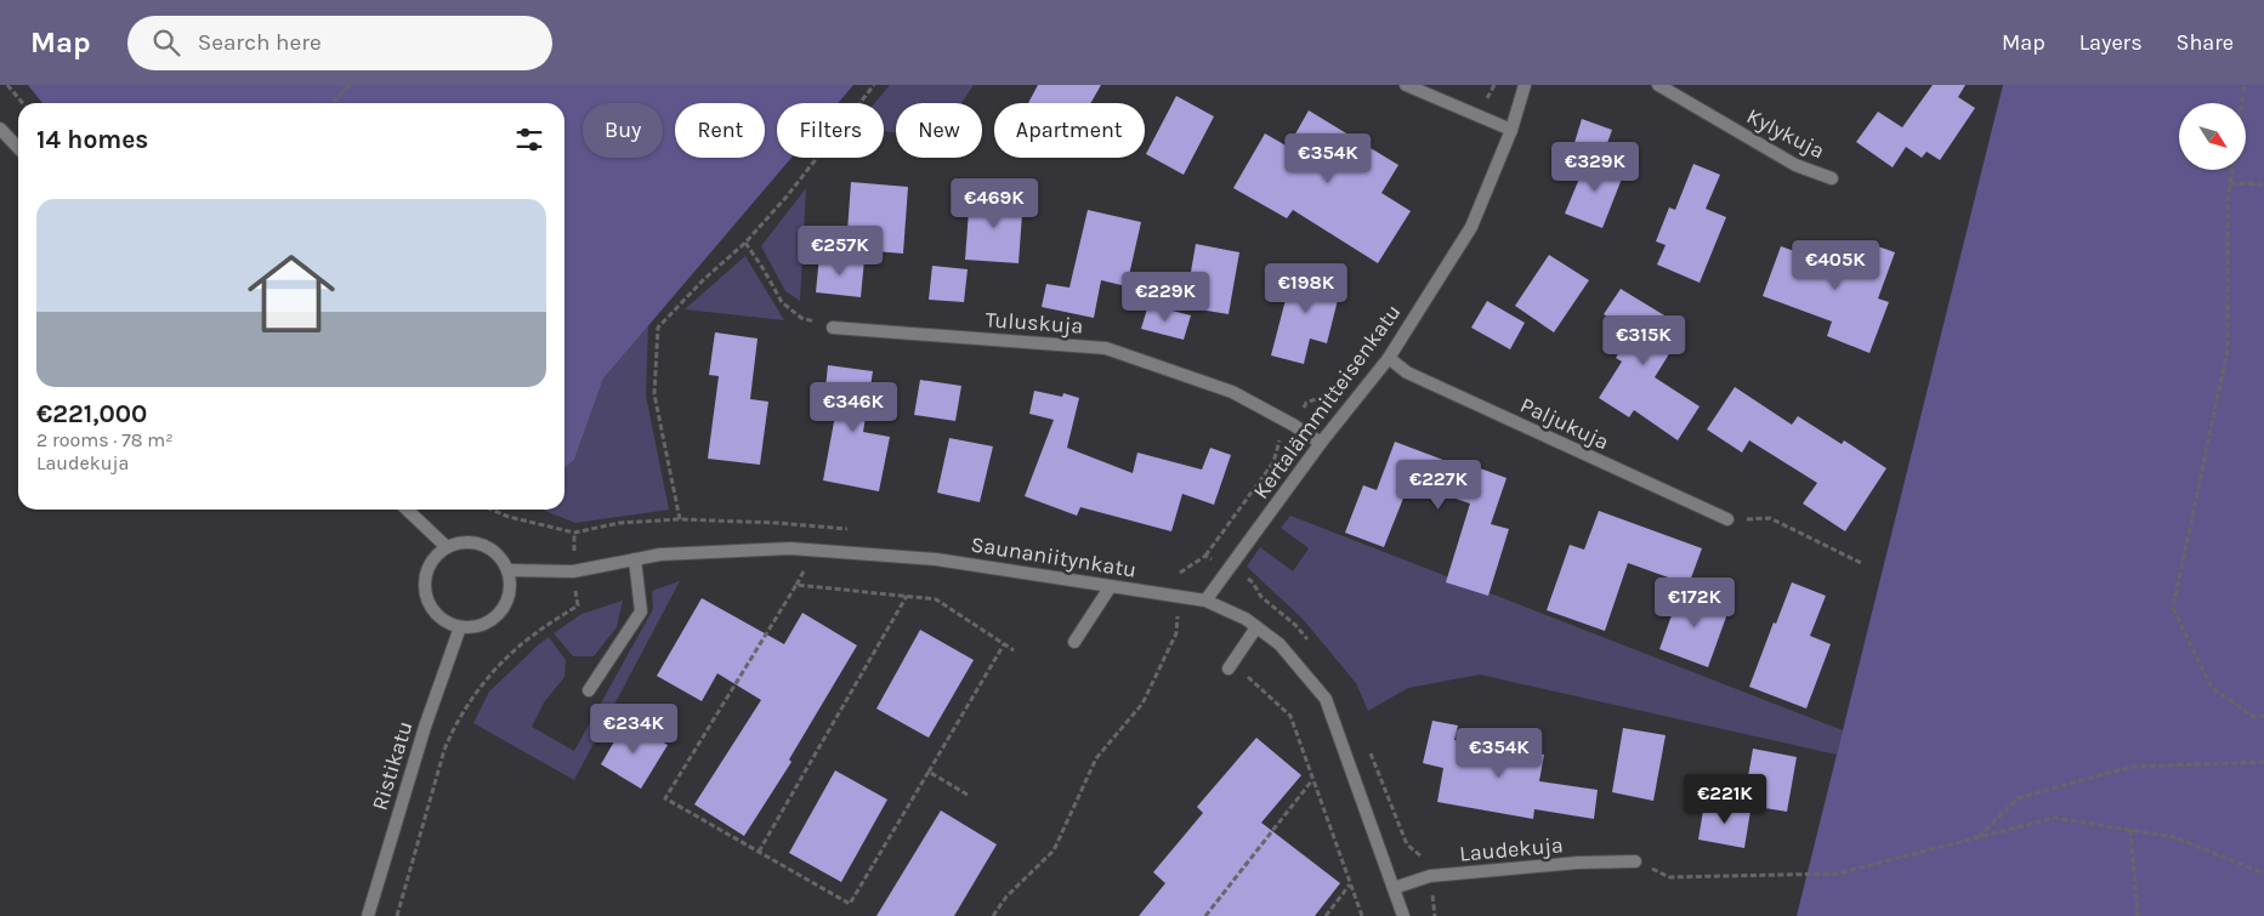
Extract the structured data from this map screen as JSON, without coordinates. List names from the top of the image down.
{
  "streets": {
    "street": [
      "Kylykuja",
      "Tuluskuja",
      "Kertalämmitteisenkatu",
      "Paljukuja",
      "Saunaniitynkatu",
      "Ristikatu",
      "Laudekuja"
    ]
  },
  "crossings": [
    ["Tuluskuja", "Kertalämmitteisenkatu"],
    ["Kertalämmitteisenkatu", "Paljukuja"],
    ["Kertalämmitteisenkatu", "Saunaniitynkatu"],
    ["Saunaniitynkatu", "Ristikatu"],
    ["Saunaniitynkatu", "Laudekuja"]
  ],
  "north": "bottom right",
  "page": {
    "header": "Map",
    "search": "Search here",
    "nav": ["Map", "Layers", "Share"],
    "chip": [
      "Buy",
      "Rent",
      "Filters",
      "New",
      "Apartment"
    ],
    "heading": "14 homes",
    "price": [
      "€354K",
      "€329K",
      "€469K",
      "€257K",
      "€405K",
      "€198K",
      "€229K",
      "€315K",
      "€346K",
      "€227K",
      "€172K",
      "€234K",
      "€354K",
      "€221K"
    ],
    "list": [
      {
        "name": "€221,000",
        "note": "2 rooms · 78 m² · Laudekuja"
      }
    ]
  }
}
